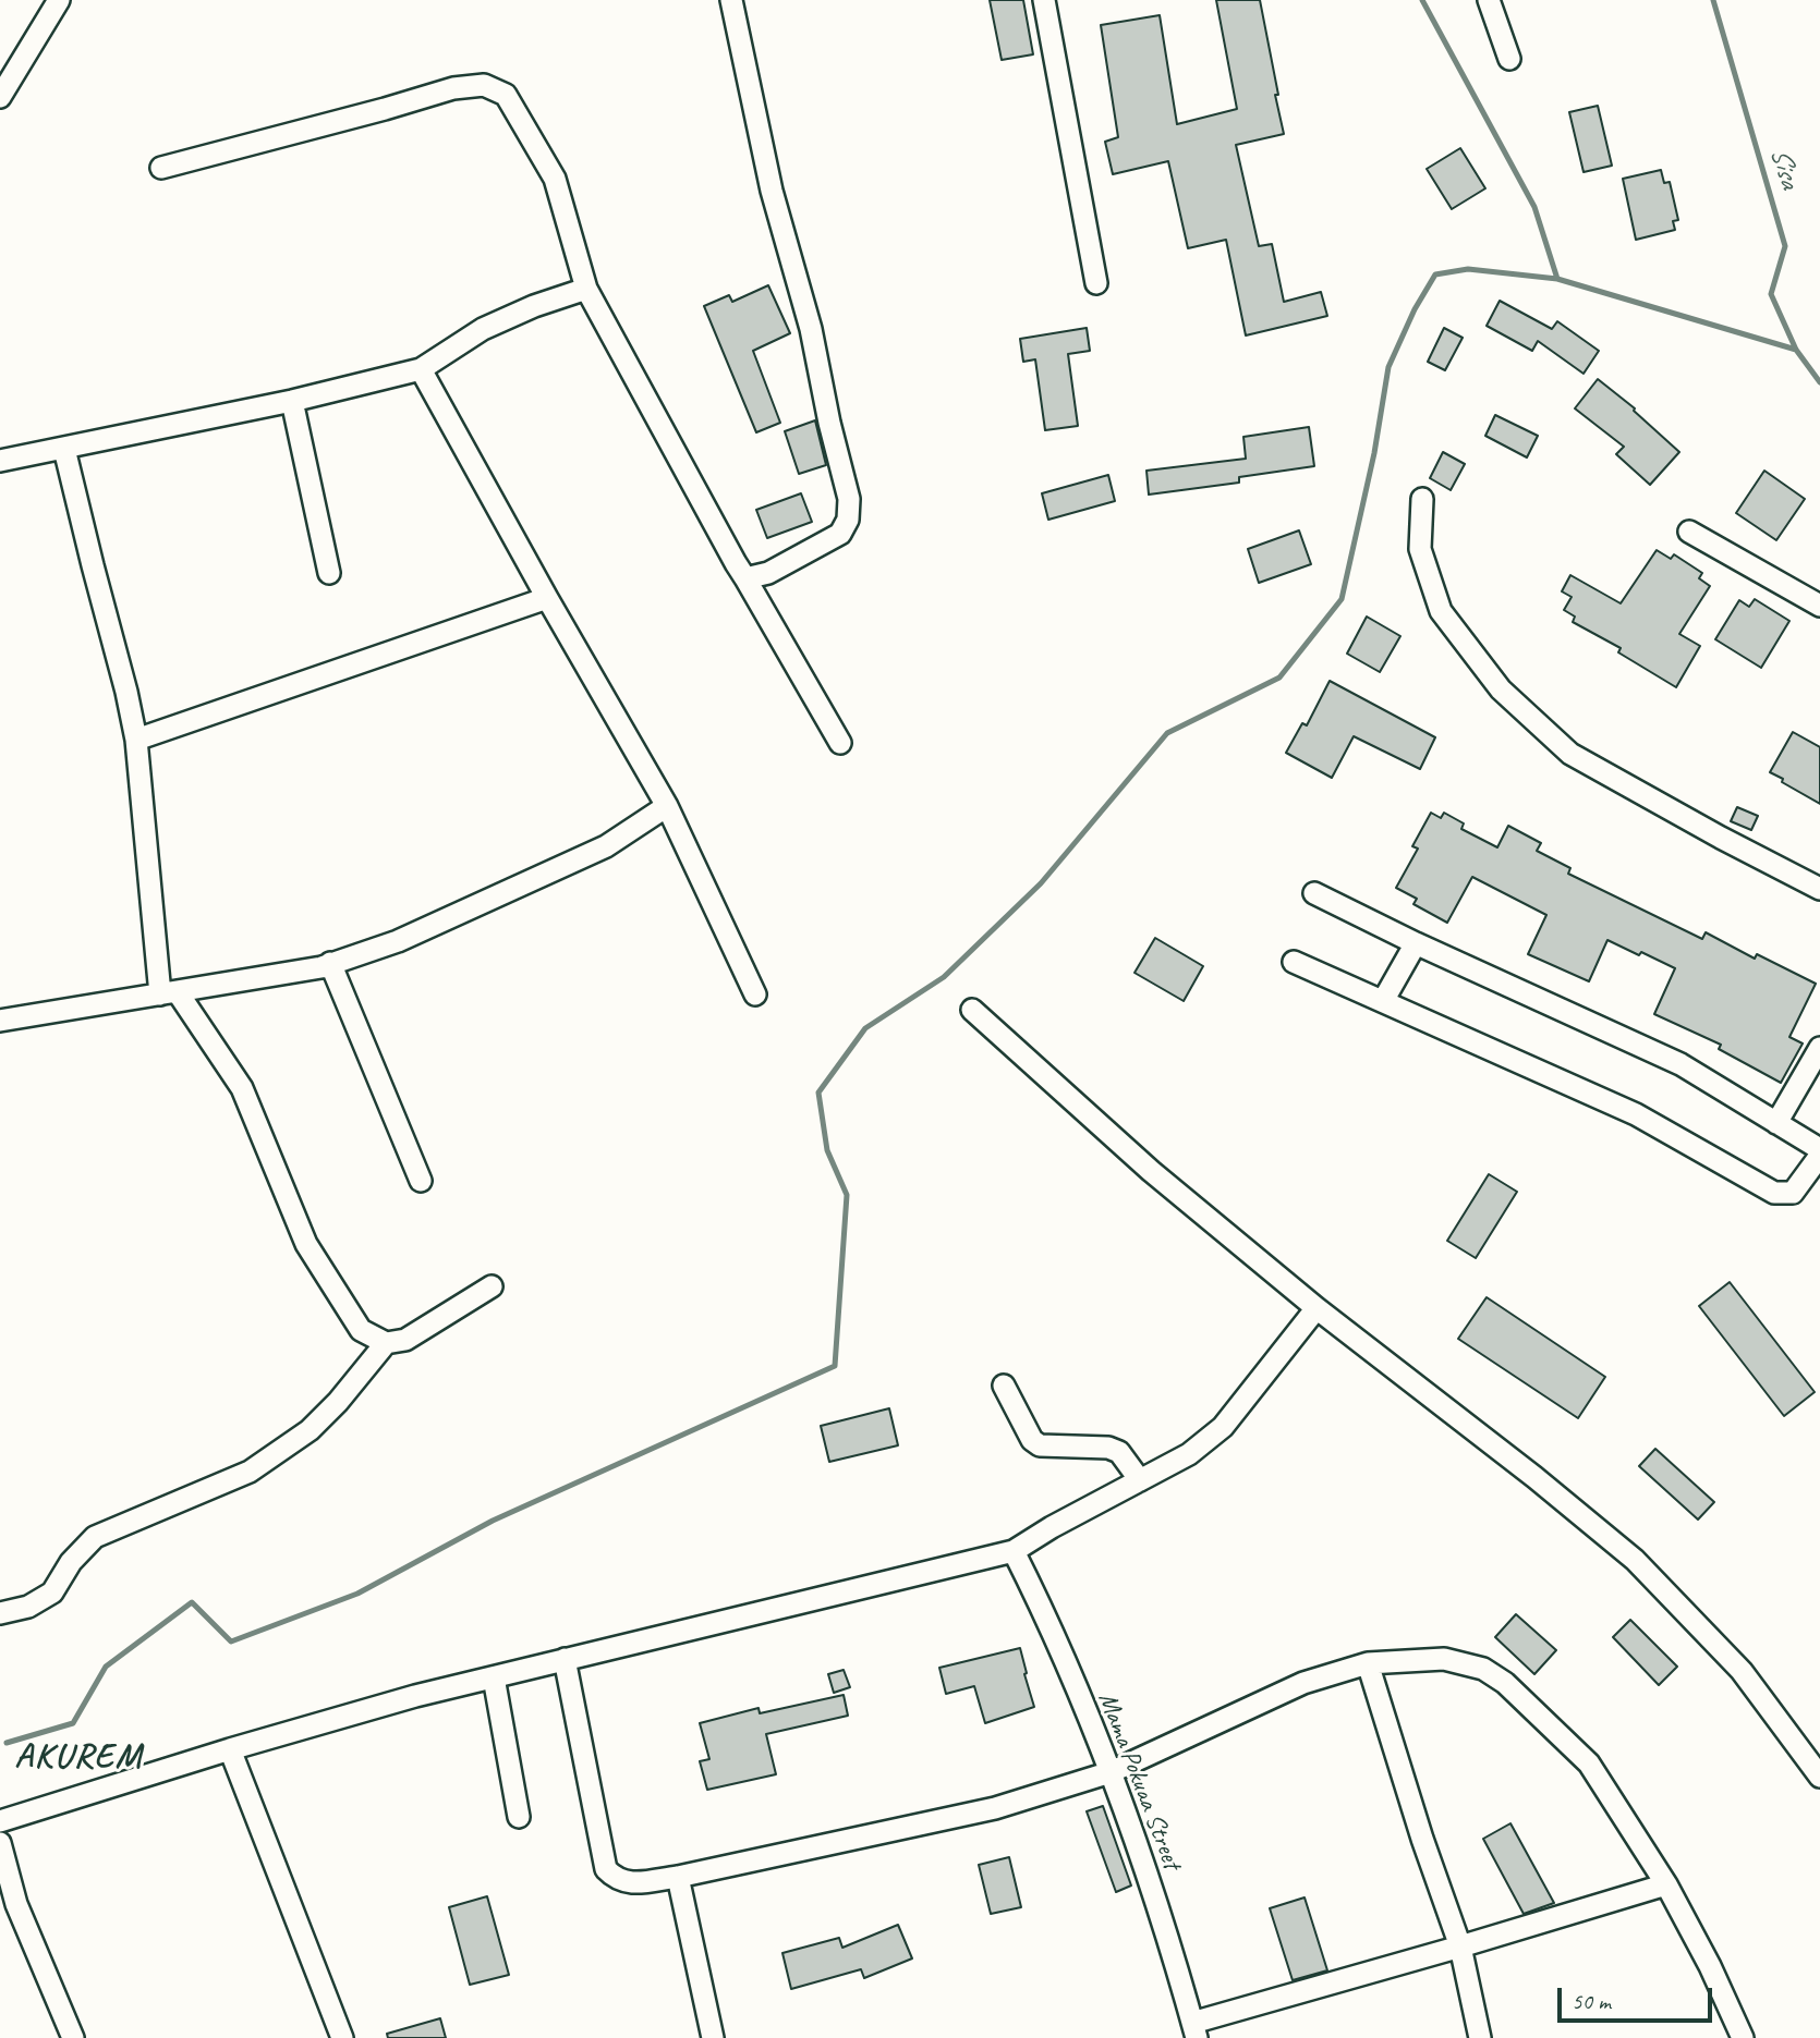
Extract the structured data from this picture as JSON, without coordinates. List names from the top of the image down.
{
  "streets": {
    "street": ["Mama Pokuaa Street"]
  },
  "districts": ["AKUREM"],
  "water": ["Sisa"],
  "scale_bar": "50 m"
}
